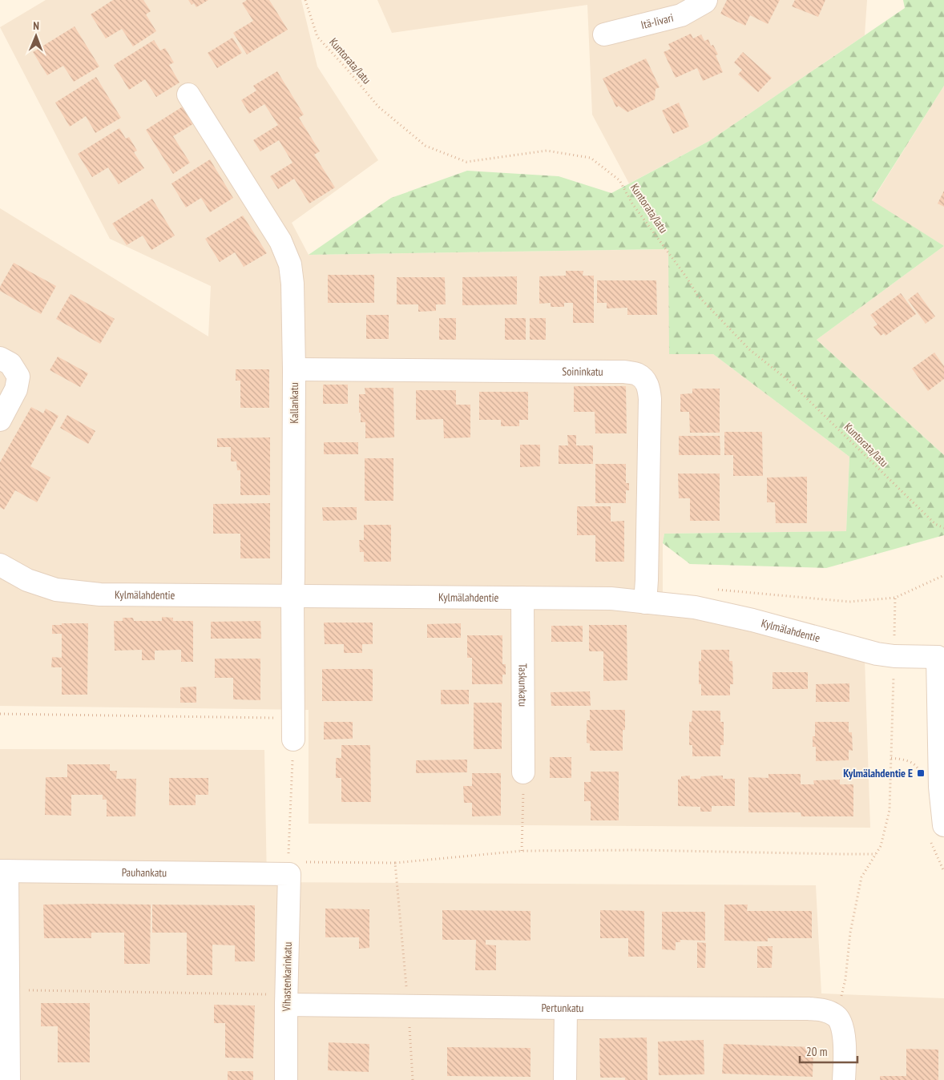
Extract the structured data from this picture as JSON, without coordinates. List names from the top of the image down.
{
  "streets": {
    "street": [
      "Itä-Iivari",
      "Soininkatu",
      "Kallankatu",
      "Kylmälahdentie",
      "Taskunkatu",
      "Pauhankatu",
      "Vihastenkarinkatu",
      "Pertunkatu"
    ],
    "path": ["Kuntorata/latu"]
  },
  "crossings": [
    ["Soininkatu", "Kallankatu"],
    ["Soininkatu", "Kylmälahdentie"],
    ["Kallankatu", "Kylmälahdentie"],
    ["Kylmälahdentie", "Taskunkatu"],
    ["Pauhankatu", "Vihastenkarinkatu"],
    ["Vihastenkarinkatu", "Pertunkatu"]
  ],
  "places": {
    "transit": ["Kylmälahdentie E"]
  },
  "scale_bar": "20 m",
  "north": "top"
}
